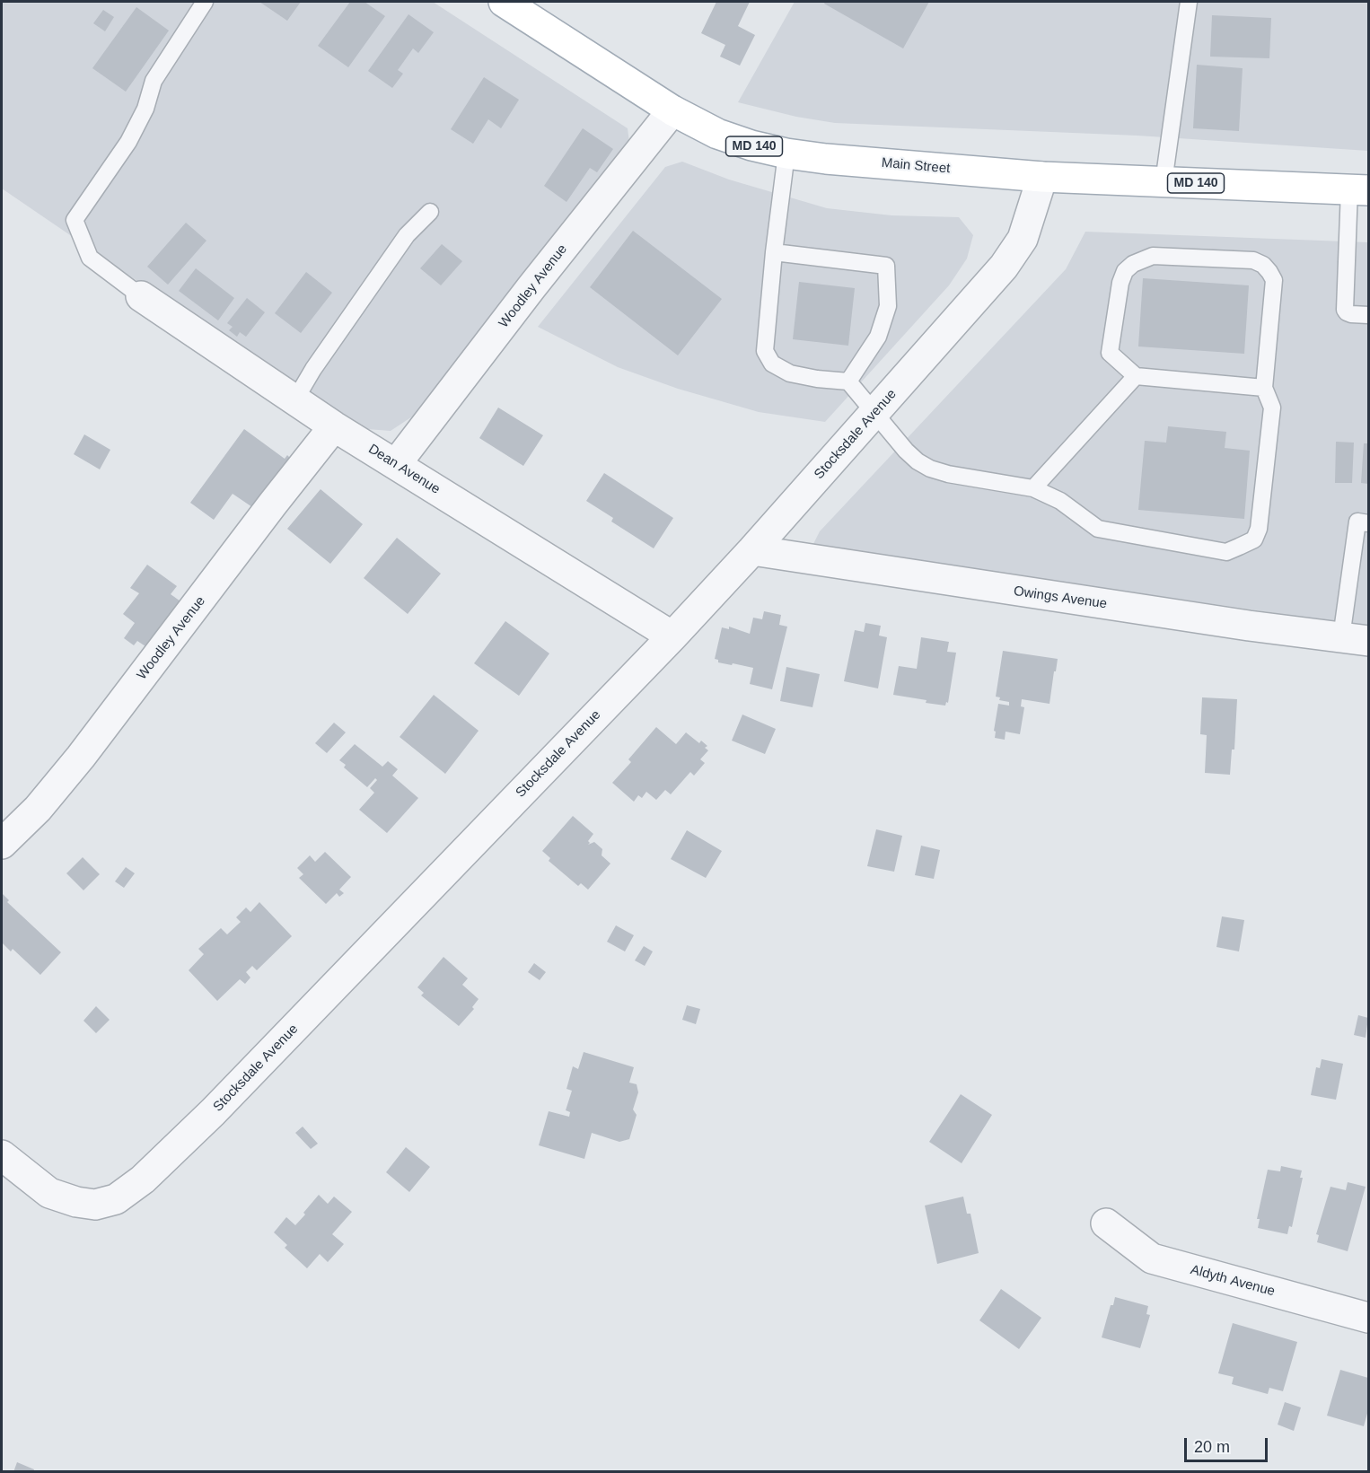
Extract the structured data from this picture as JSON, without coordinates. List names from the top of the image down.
{
  "streets": {
    "main road": ["MD 140", "Main Street"],
    "street": [
      "Woodley Avenue",
      "Stocksdale Avenue",
      "Dean Avenue",
      "Owings Avenue",
      "Aldyth Avenue"
    ]
  },
  "crossings": [
    ["Main Street", "Woodley Avenue"],
    ["Main Street", "Stocksdale Avenue"],
    ["Woodley Avenue", "Dean Avenue"],
    ["Stocksdale Avenue", "Dean Avenue"],
    ["Stocksdale Avenue", "Owings Avenue"]
  ],
  "scale_bar": "20 m"
}
